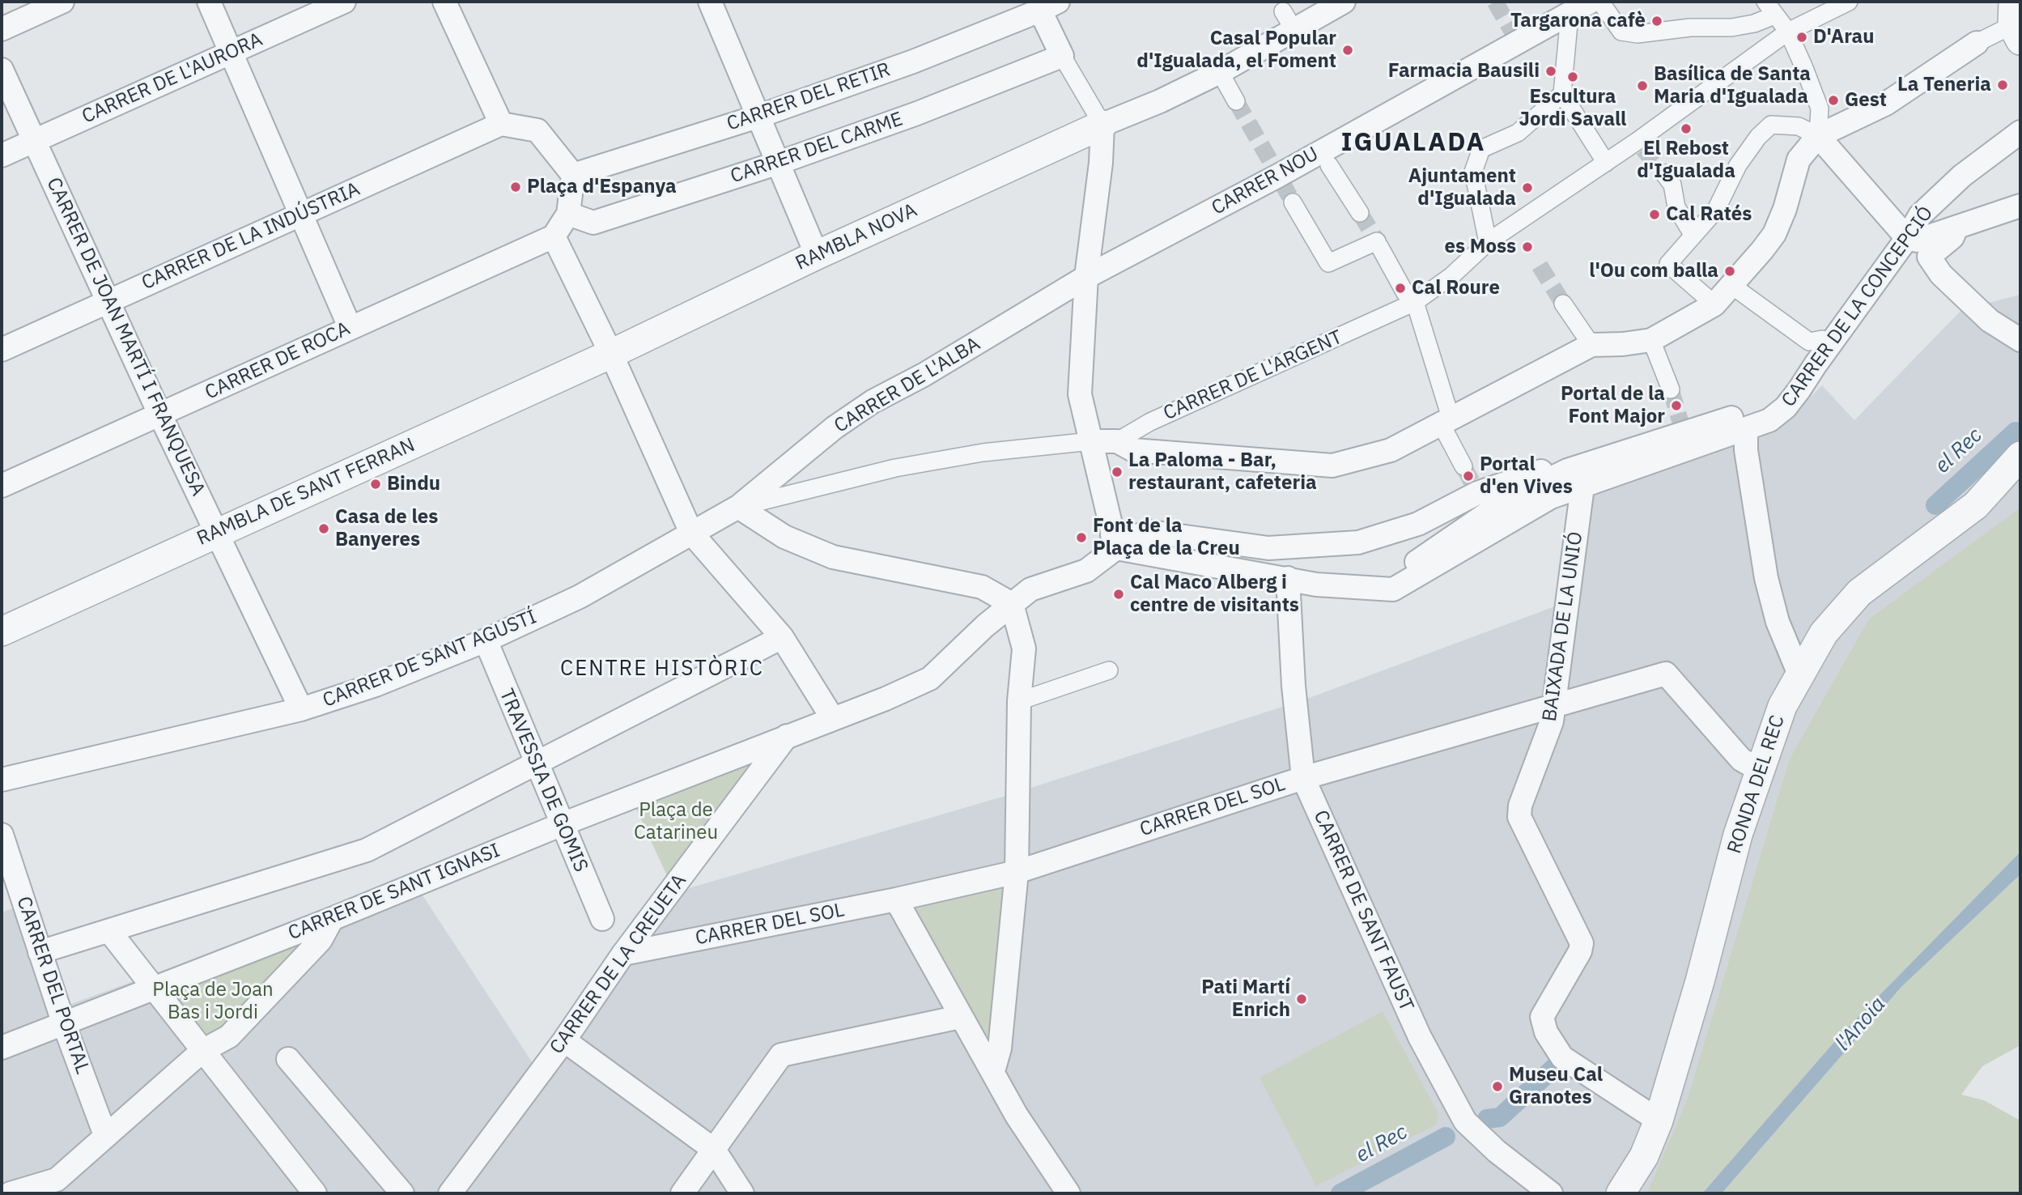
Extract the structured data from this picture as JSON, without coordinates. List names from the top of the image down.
{
  "streets": {
    "street": [
      "CARRER DE L'AURORA",
      "CARRER DEL RETIR",
      "CARRER DEL CARME",
      "CARRER NOU",
      "CARRER DE LA INDÚSTRIA",
      "RAMBLA NOVA",
      "CARRER DE LA CONCEPCIÓ",
      "CARRER DE JOAN MARTÍ I FRANQUESA",
      "CARRER DE ROCA",
      "CARRER DE L'ARGENT",
      "CARRER DE L'ALBA",
      "RAMBLA DE SANT FERRAN",
      "BAIXADA DE LA UNIÓ",
      "CARRER DE SANT AGUSTÍ",
      "TRAVESSIA DE GOMIS",
      "RONDA DEL REC",
      "CARRER DEL SOL",
      "CARRER DE SANT IGNASI",
      "CARRER DE SANT FAUST",
      "CARRER DE LA CREUETA",
      "CARRER DEL PORTAL"
    ]
  },
  "crossings": [
    ["CARRER DE L'AURORA", "CARRER DE JOAN MARTÍ I FRANQUESA"],
    ["CARRER NOU", "CARRER DE L'ALBA"],
    ["CARRER DE LA INDÚSTRIA", "CARRER DE JOAN MARTÍ I FRANQUESA"],
    ["RAMBLA NOVA", "RAMBLA DE SANT FERRAN"],
    ["CARRER DE LA CONCEPCIÓ", "BAIXADA DE LA UNIÓ"],
    ["CARRER DE JOAN MARTÍ I FRANQUESA", "CARRER DE ROCA"],
    ["CARRER DE JOAN MARTÍ I FRANQUESA", "RAMBLA DE SANT FERRAN"],
    ["CARRER DE JOAN MARTÍ I FRANQUESA", "CARRER DE SANT AGUSTÍ"],
    ["CARRER DE L'ALBA", "CARRER DE SANT AGUSTÍ"],
    ["BAIXADA DE LA UNIÓ", "RONDA DEL REC"],
    ["BAIXADA DE LA UNIÓ", "CARRER DEL SOL"],
    ["CARRER DE SANT AGUSTÍ", "TRAVESSIA DE GOMIS"],
    ["TRAVESSIA DE GOMIS", "CARRER DE SANT IGNASI"],
    ["RONDA DEL REC", "CARRER DEL SOL"],
    ["CARRER DEL SOL", "CARRER DE SANT FAUST"],
    ["CARRER DEL SOL", "CARRER DE LA CREUETA"],
    ["CARRER DE SANT IGNASI", "CARRER DE LA CREUETA"],
    ["CARRER DE SANT IGNASI", "CARRER DEL PORTAL"]
  ],
  "districts": ["IGUALADA", "CENTRE HISTÒRIC"],
  "water": ["el Rec", "l'Anoia"],
  "parks": ["Plaça de Catarineu", "Plaça de Joan Bas i Jordi"],
  "places": [
    "Targarona cafè",
    "D'Arau",
    "Casal Popular d'Igualada, el Foment",
    "Farmacia Bausili",
    "Escultura Jordi Savall",
    "La Teneria",
    "Basílica de Santa Maria d'Igualada",
    "Gest",
    "El Rebost d'Igualada",
    "Plaça d'Espanya",
    "Ajuntament d'Igualada",
    "Cal Ratés",
    "es Moss",
    "l'Ou com balla",
    "Cal Roure",
    "Portal de la Font Major",
    "La Paloma - Bar, restaurant, cafeteria",
    "Portal d'en Vives",
    "Bindu",
    "Casa de les Banyeres",
    "Font de la Plaça de la Creu",
    "Cal Maco Alberg i centre de visitants",
    "Pati Martí Enrich",
    "Museu Cal Granotes"
  ]
}
